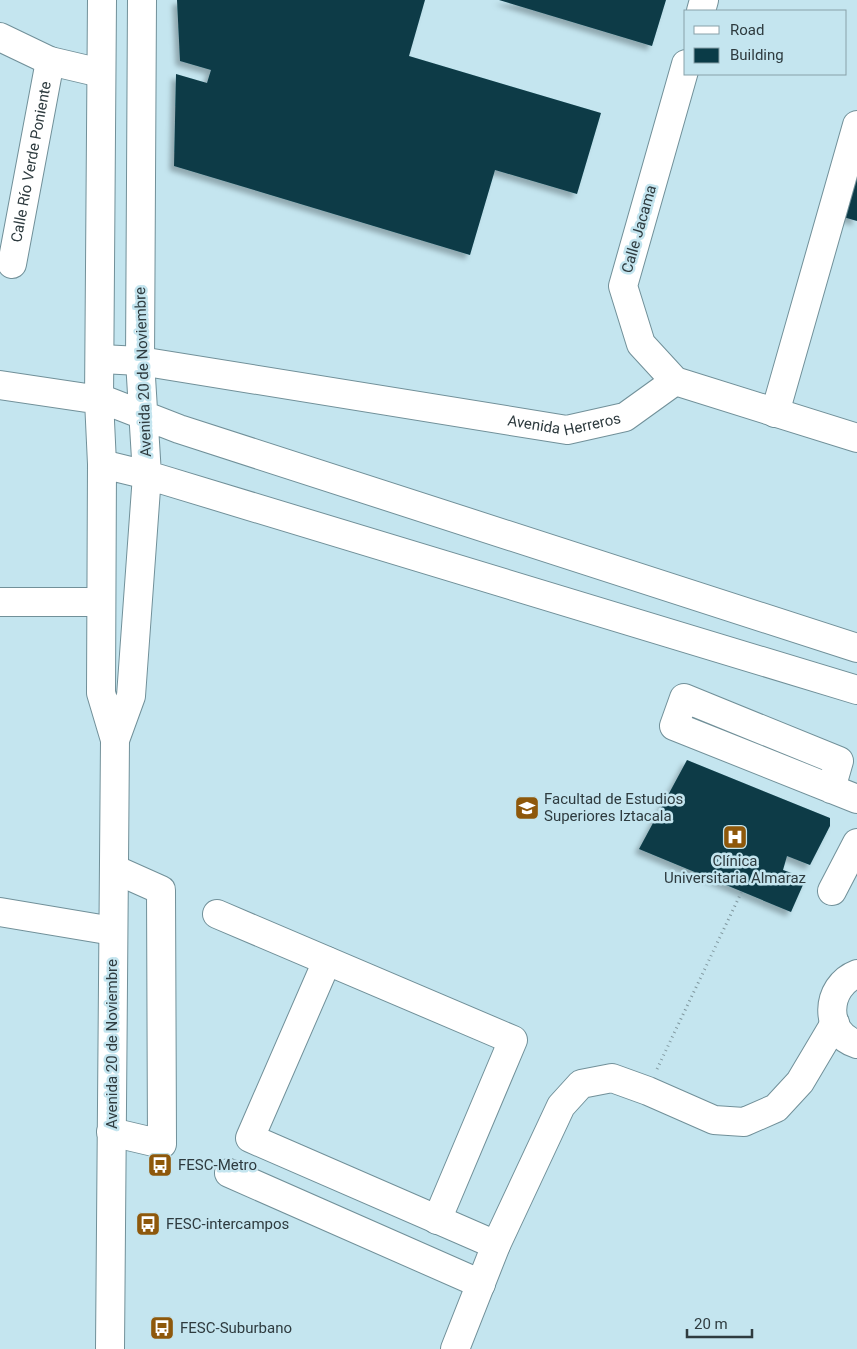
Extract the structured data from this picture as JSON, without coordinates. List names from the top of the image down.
{
  "streets": {
    "main road": [
      "Calle Río Verde Poniente",
      "Calle Jacama",
      "Avenida 20 de Noviembre",
      "Avenida Herreros"
    ]
  },
  "crossings": [
    ["Calle Jacama", "Avenida Herreros"],
    ["Avenida 20 de Noviembre", "Avenida Herreros"]
  ],
  "places": {
    "school or university": ["Facultad de Estudios Superiores Iztacala"],
    "hospital": ["Clínica Universitaria Almaraz"],
    "bus stop": ["FESC-Metro", "FESC-intercampos", "FESC-Suburbano"]
  },
  "legend": ["Road", "Building"],
  "scale_bar": "20 m"
}
